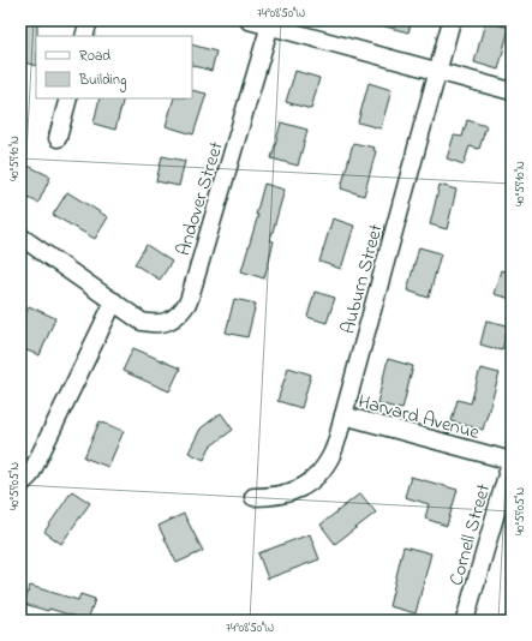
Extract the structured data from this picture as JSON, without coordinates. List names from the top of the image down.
{
  "streets": {
    "street": [
      "Andover Street",
      "Auburn Street",
      "Harvard Avenue",
      "Cornell Street"
    ]
  },
  "crossings": [
    ["Auburn Street", "Harvard Avenue"],
    ["Harvard Avenue", "Cornell Street"]
  ],
  "legend": ["Road", "Building"],
  "coordinates": ["74°08'50\"W", "40°59'10\"N", "40°59'05\"N"]
}
